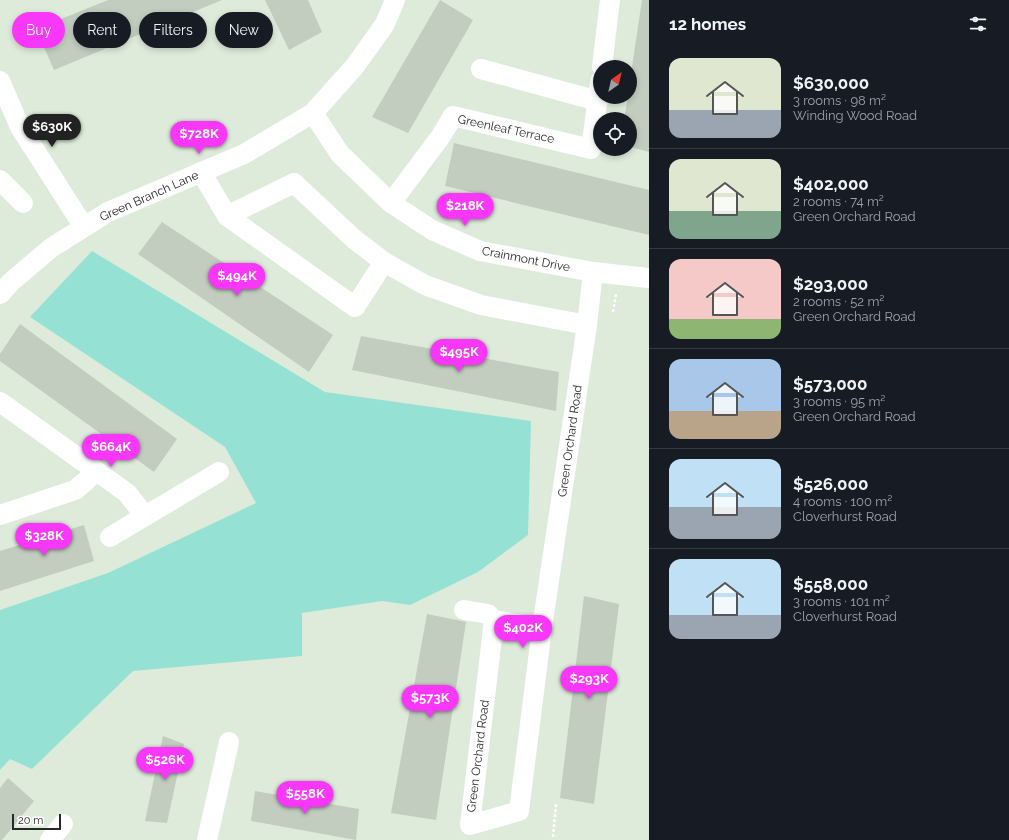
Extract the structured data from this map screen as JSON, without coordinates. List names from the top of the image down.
{
  "streets": {
    "street": [
      "Greenleaf Terrace",
      "Green Branch Lane",
      "Crainmont Drive",
      "Green Orchard Road"
    ]
  },
  "crossings": [
    ["Greenleaf Terrace", "Crainmont Drive"],
    ["Green Branch Lane", "Crainmont Drive"],
    ["Crainmont Drive", "Green Orchard Road"]
  ],
  "scale_bar": "20 m",
  "north": "top right",
  "page": {
    "heading": "12 homes",
    "chip": [
      "Buy",
      "Rent",
      "Filters",
      "New"
    ],
    "list": [
      {
        "name": "$630,000",
        "note": "3 rooms · 98 m² · Winding Wood Road"
      },
      {
        "name": "$402,000",
        "note": "2 rooms · 74 m² · Green Orchard Road"
      },
      {
        "name": "$293,000",
        "note": "2 rooms · 52 m² · Green Orchard Road"
      },
      {
        "name": "$573,000",
        "note": "3 rooms · 95 m² · Green Orchard Road"
      },
      {
        "name": "$526,000",
        "note": "4 rooms · 100 m² · Cloverhurst Road"
      },
      {
        "name": "$558,000",
        "note": "3 rooms · 101 m² · Cloverhurst Road"
      }
    ],
    "price": [
      "$630K",
      "$728K",
      "$218K",
      "$494K",
      "$495K",
      "$664K",
      "$328K",
      "$402K",
      "$293K",
      "$573K",
      "$526K",
      "$558K"
    ],
    "scale": "20 m"
  }
}
